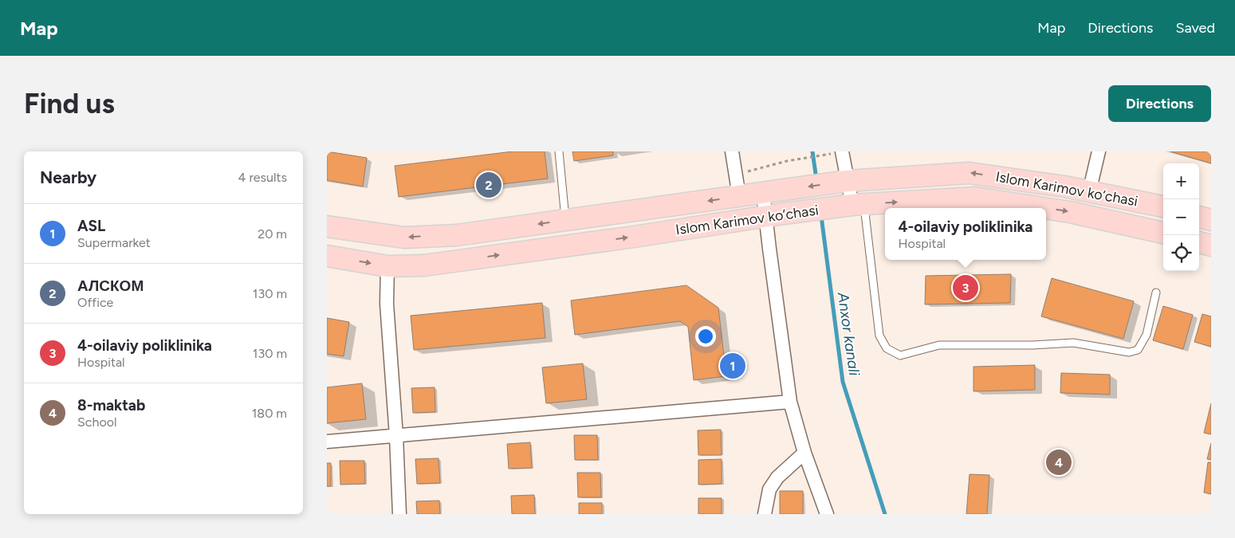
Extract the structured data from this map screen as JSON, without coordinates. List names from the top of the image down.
{
  "streets": {
    "main road": ["Islom Karimov ko‘chasi"]
  },
  "water": ["Anxor kanali"],
  "page": {
    "header": "Map",
    "nav": ["Map", "Directions", "Saved"],
    "buttons": "Directions",
    "title": "Find us",
    "heading": ["Nearby", "4 results"],
    "map_buttons": ["+", "−"],
    "pins": [
      "2",
      "3",
      "1",
      "4"
    ],
    "list": [
      {
        "mark": "1",
        "name": "ASL",
        "note": "Supermarket",
        "value": "20 m"
      },
      {
        "mark": "2",
        "name": "АЛСКОМ",
        "note": "Office",
        "value": "130 m"
      },
      {
        "mark": "3",
        "name": "4-oilaviy poliklinika",
        "note": "Hospital",
        "value": "130 m"
      },
      {
        "mark": "4",
        "name": "8-maktab",
        "note": "School",
        "value": "180 m"
      }
    ],
    "popup": ["4-oilaviy poliklinika", "Hospital"]
  }
}
